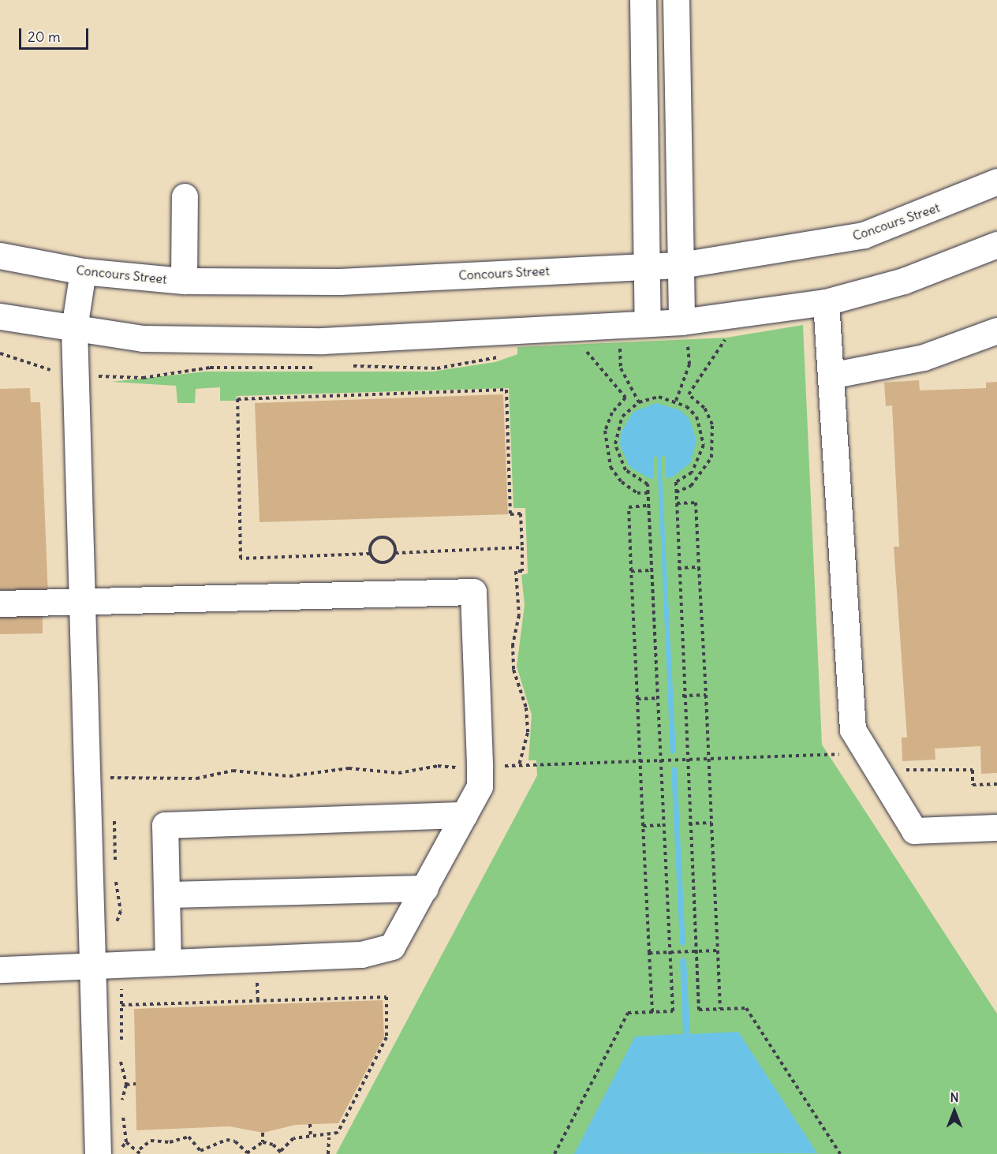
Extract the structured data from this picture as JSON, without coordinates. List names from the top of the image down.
{
  "streets": {
    "street": ["Concours Street"]
  },
  "scale_bar": "20 m",
  "north": "top"
}
